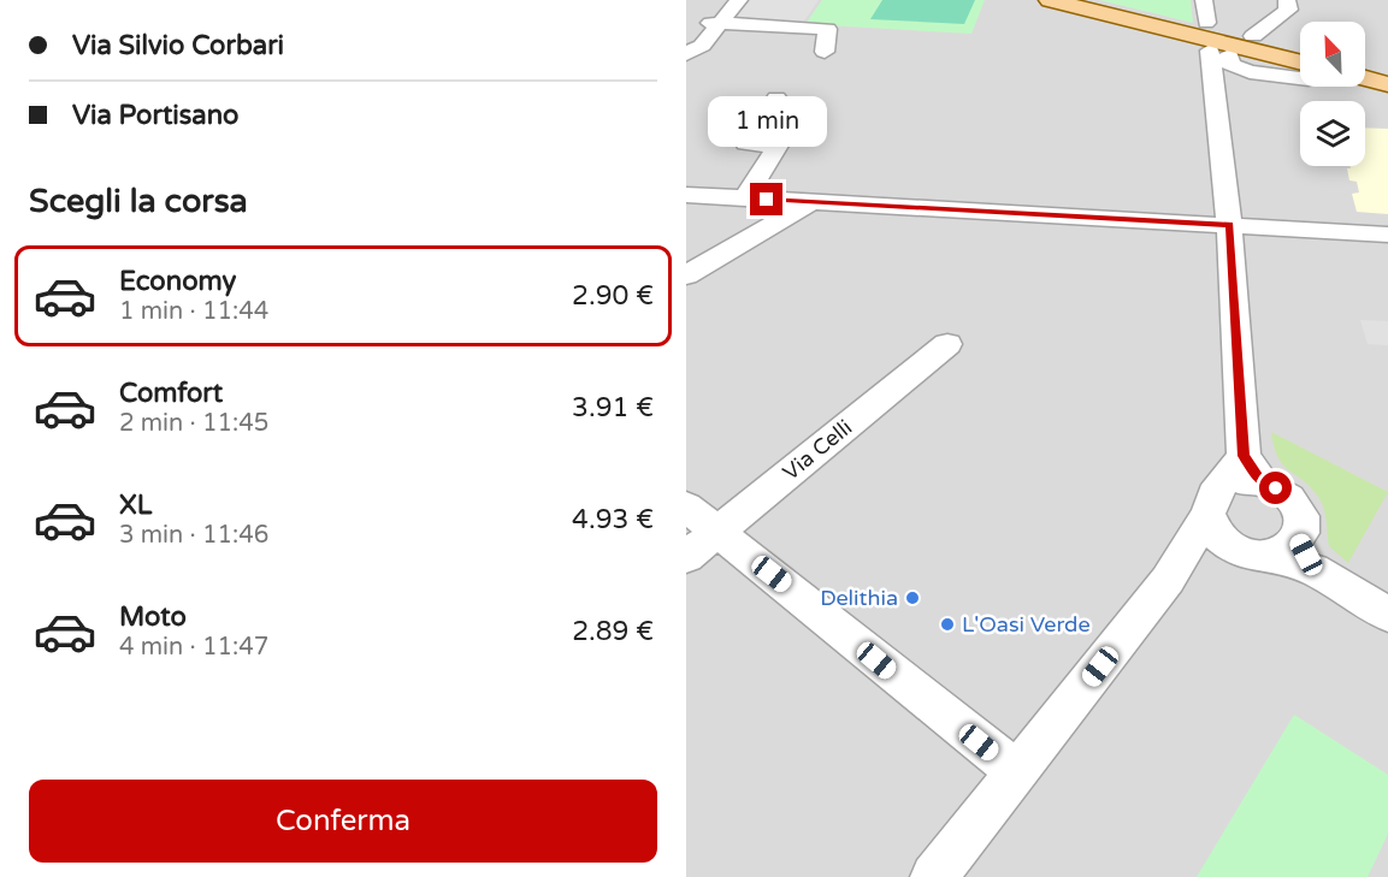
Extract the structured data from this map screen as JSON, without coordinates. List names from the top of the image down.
{
  "streets": {
    "street": ["Via Celli"]
  },
  "places": ["Delithia", "L'Oasi Verde"],
  "north": "top left",
  "page": {
    "banner": ["Via Silvio Corbari", "Via Portisano"],
    "bubble": "1 min",
    "heading": "Scegli la corsa",
    "list": [
      {
        "name": "Economy",
        "note": "1 min · 11:44",
        "value": "2.90 €"
      },
      {
        "name": "Comfort",
        "note": "2 min · 11:45",
        "value": "3.91 €"
      },
      {
        "name": "XL",
        "note": "3 min · 11:46",
        "value": "4.93 €"
      },
      {
        "name": "Moto",
        "note": "4 min · 11:47",
        "value": "2.89 €"
      }
    ],
    "buttons": "Conferma"
  }
}
